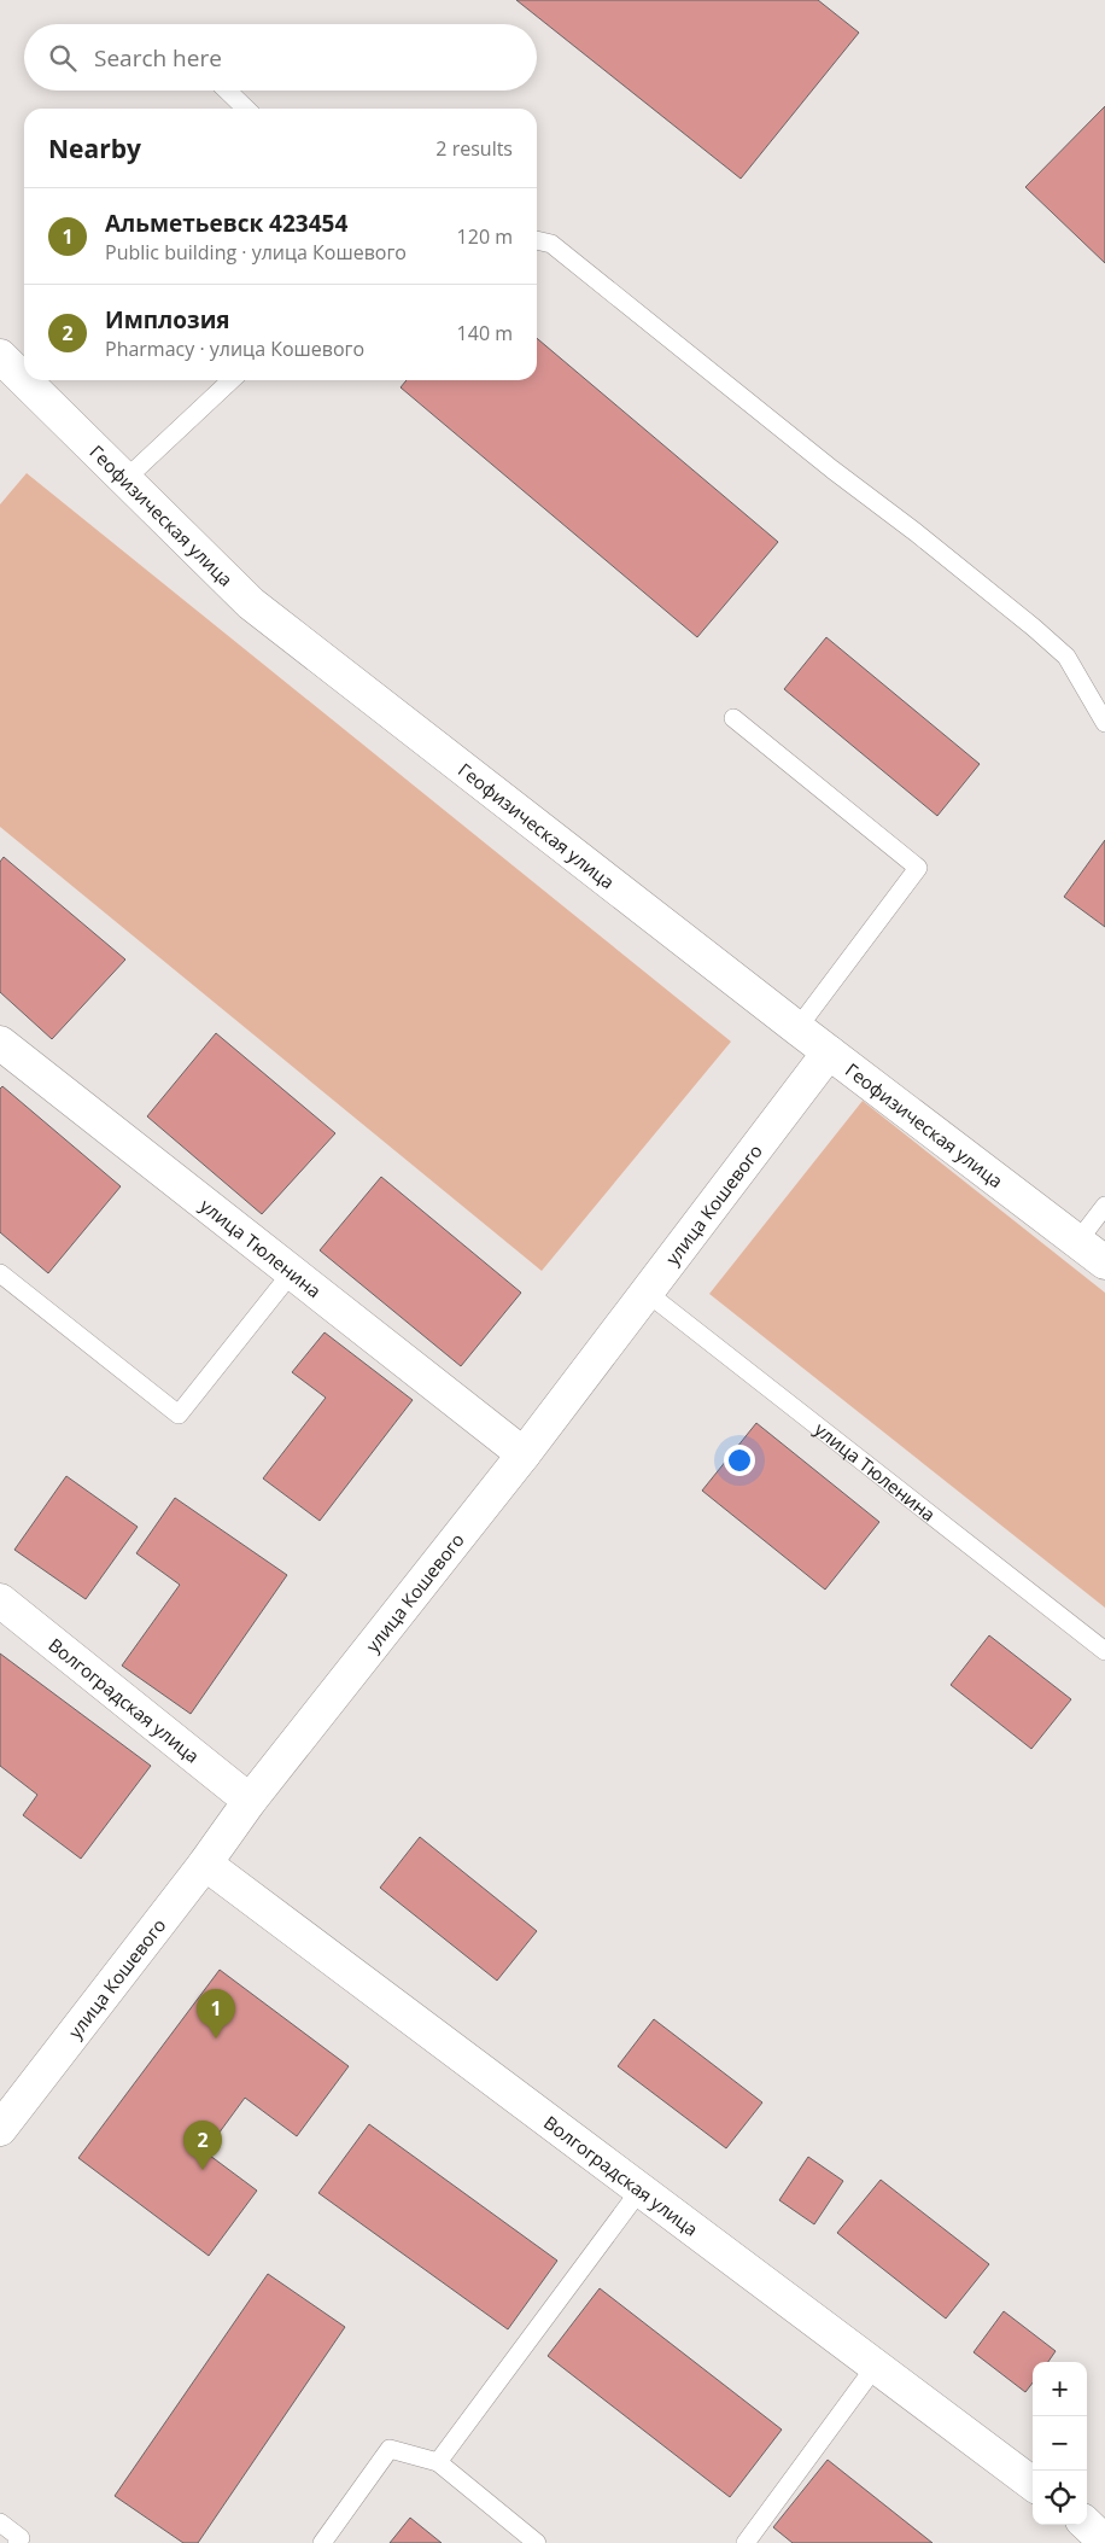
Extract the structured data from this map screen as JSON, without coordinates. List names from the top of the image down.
{
  "streets": {
    "street": [
      "Геофизическая улица",
      "улица Кошевого",
      "улица Тюленина",
      "Волгоградская улица"
    ]
  },
  "crossings": [
    ["Геофизическая улица", "улица Кошевого"],
    ["улица Кошевого", "улица Тюленина"],
    ["улица Кошевого", "Волгоградская улица"]
  ],
  "page": {
    "search": "Search here",
    "heading": ["Nearby", "2 results"],
    "list": [
      {
        "mark": "1",
        "name": "Альметьевск 423454",
        "note": "Public building · улица Кошевого",
        "value": "120 m"
      },
      {
        "mark": "2",
        "name": "Имплозия",
        "note": "Pharmacy · улица Кошевого",
        "value": "140 m"
      }
    ],
    "pins": ["1", "2"],
    "map_buttons": ["+", "−"]
  }
}
